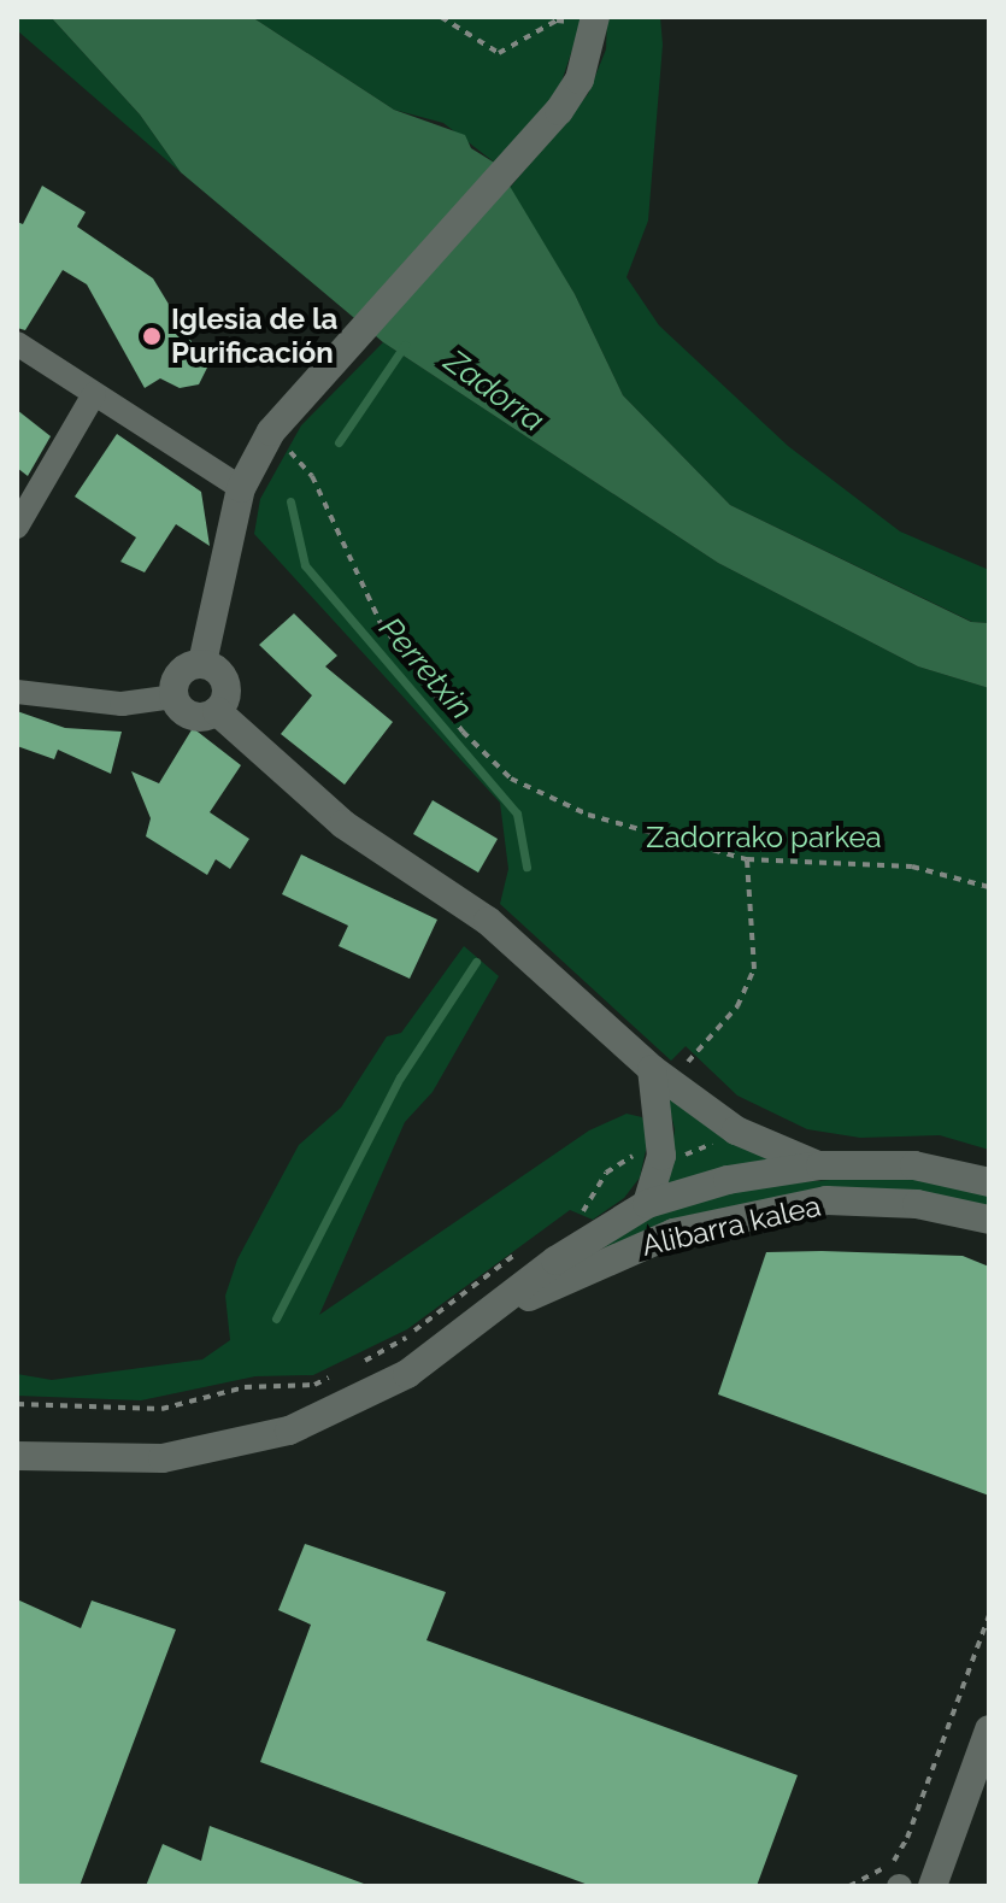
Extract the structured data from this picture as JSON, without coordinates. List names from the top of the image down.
{
  "streets": {
    "street": ["Alibarra kalea"]
  },
  "water": ["Zadorra", "Perretxin"],
  "parks": ["Zadorrako parkea"],
  "places": ["Iglesia de la Purificación"]
}
